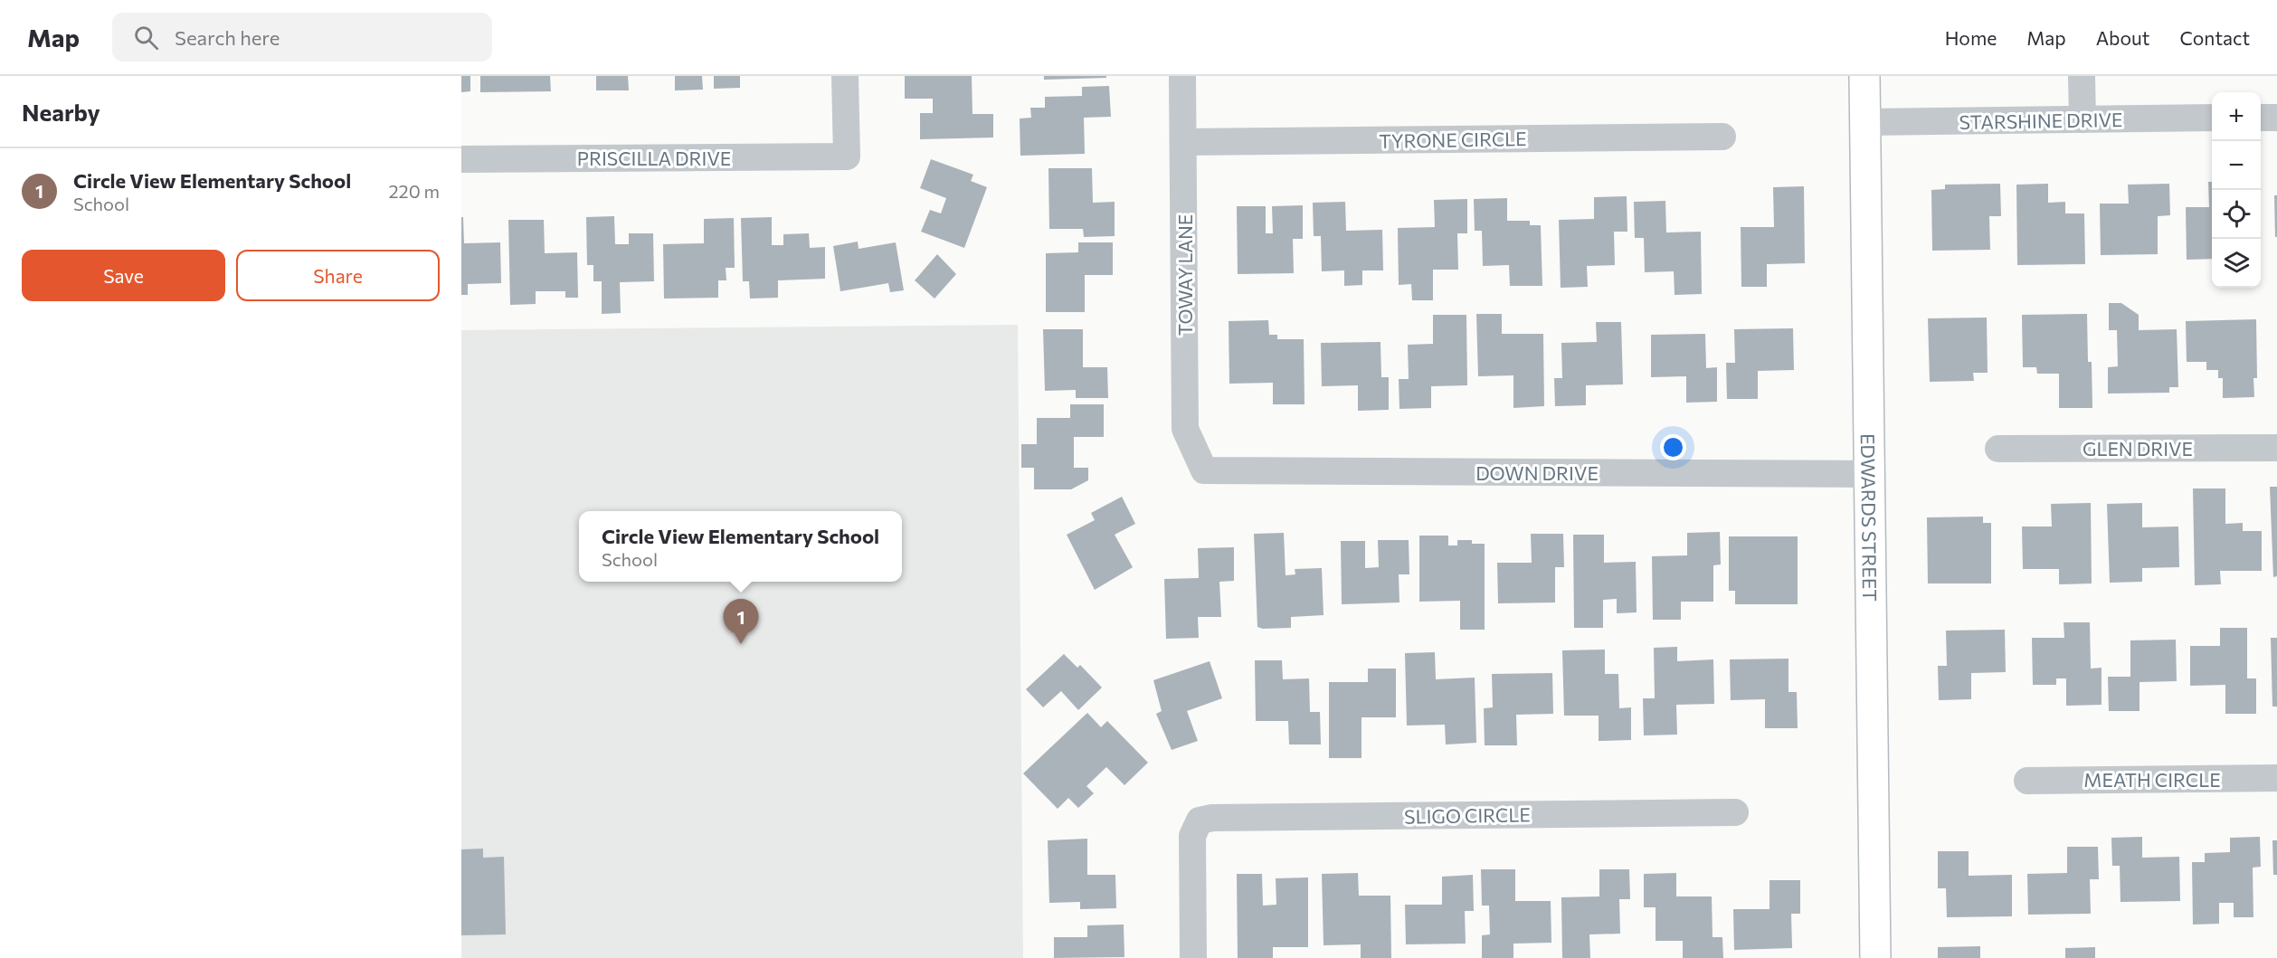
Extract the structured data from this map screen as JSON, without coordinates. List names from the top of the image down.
{
  "streets": {
    "street": [
      "STARSHINE DRIVE",
      "TYRONE CIRCLE",
      "PRISCILLA DRIVE",
      "TOWAY LANE",
      "GLEN DRIVE",
      "DOWN DRIVE",
      "EDWARDS STREET",
      "MEATH CIRCLE",
      "SLIGO CIRCLE"
    ]
  },
  "crossings": [
    ["STARSHINE DRIVE", "EDWARDS STREET"],
    ["TYRONE CIRCLE", "TOWAY LANE"],
    ["TOWAY LANE", "DOWN DRIVE"],
    ["DOWN DRIVE", "EDWARDS STREET"]
  ],
  "page": {
    "header": "Map",
    "search": "Search here",
    "nav": [
      "Home",
      "Map",
      "About",
      "Contact"
    ],
    "heading": "Nearby",
    "map_buttons": ["+", "−"],
    "list": [
      {
        "mark": "1",
        "name": "Circle View Elementary School",
        "note": "School",
        "value": "220 m"
      }
    ],
    "buttons": ["Save", "Share"],
    "popup": ["Circle View Elementary School", "School"],
    "pins": "1"
  }
}
